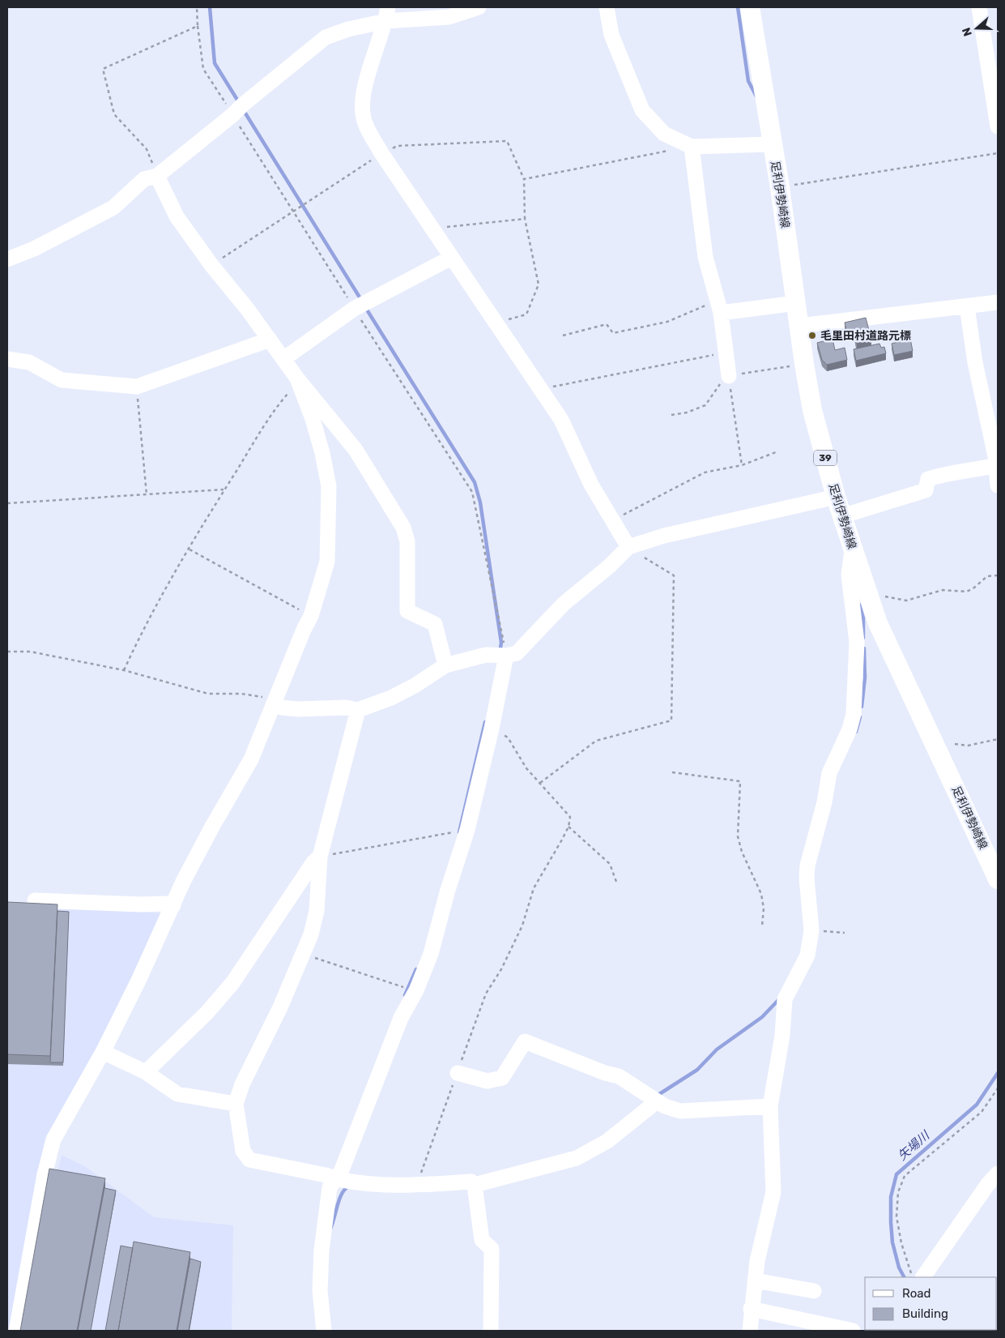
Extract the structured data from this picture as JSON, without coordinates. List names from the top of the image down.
{
  "streets": {
    "main road": ["足利伊勢崎線", "39"]
  },
  "water": ["矢場川"],
  "places": ["毛里田村道路元標"],
  "legend": ["Road", "Building"],
  "north": "left"
}
